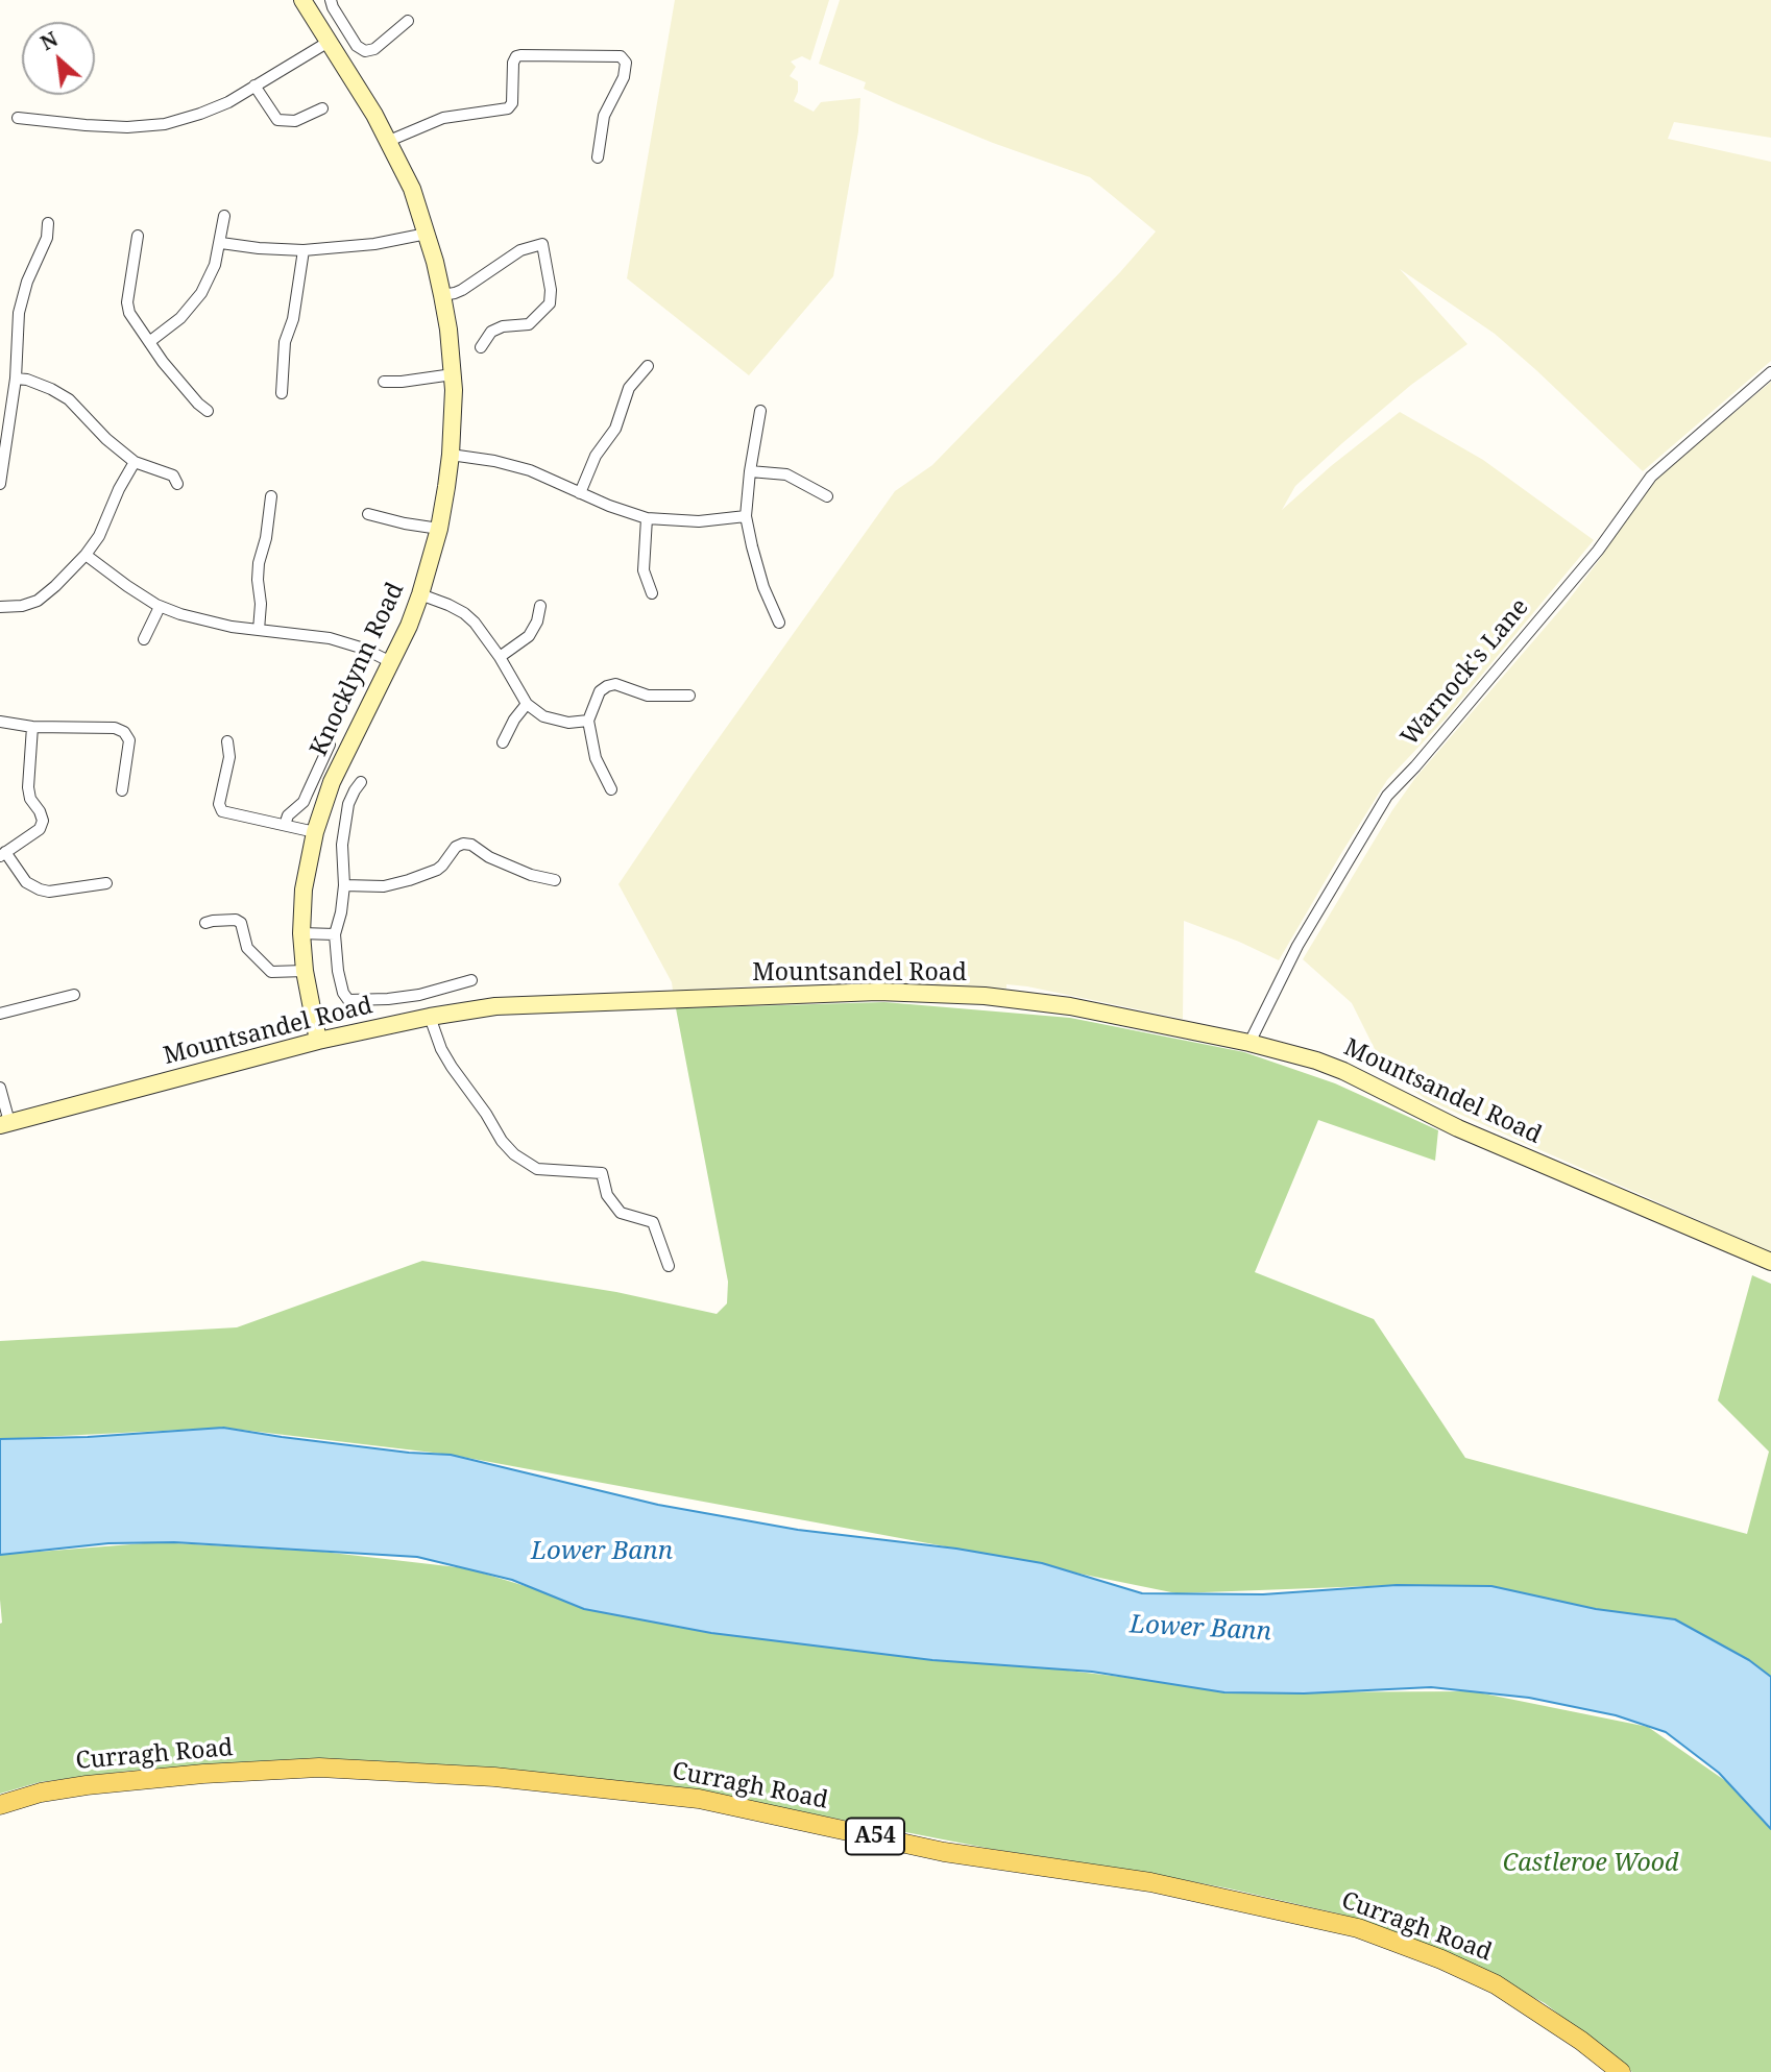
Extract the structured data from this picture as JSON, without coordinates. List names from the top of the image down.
{
  "streets": {
    "main road": ["Curragh Road", "A54"],
    "street": ["Knocklynn Road", "Warnock's Lane", "Mountsandel Road"]
  },
  "crossings": [
    ["Knocklynn Road", "Mountsandel Road"],
    ["Warnock's Lane", "Mountsandel Road"]
  ],
  "water": ["Lower Bann"],
  "parks": ["Castleroe Wood"],
  "north": "top left"
}
